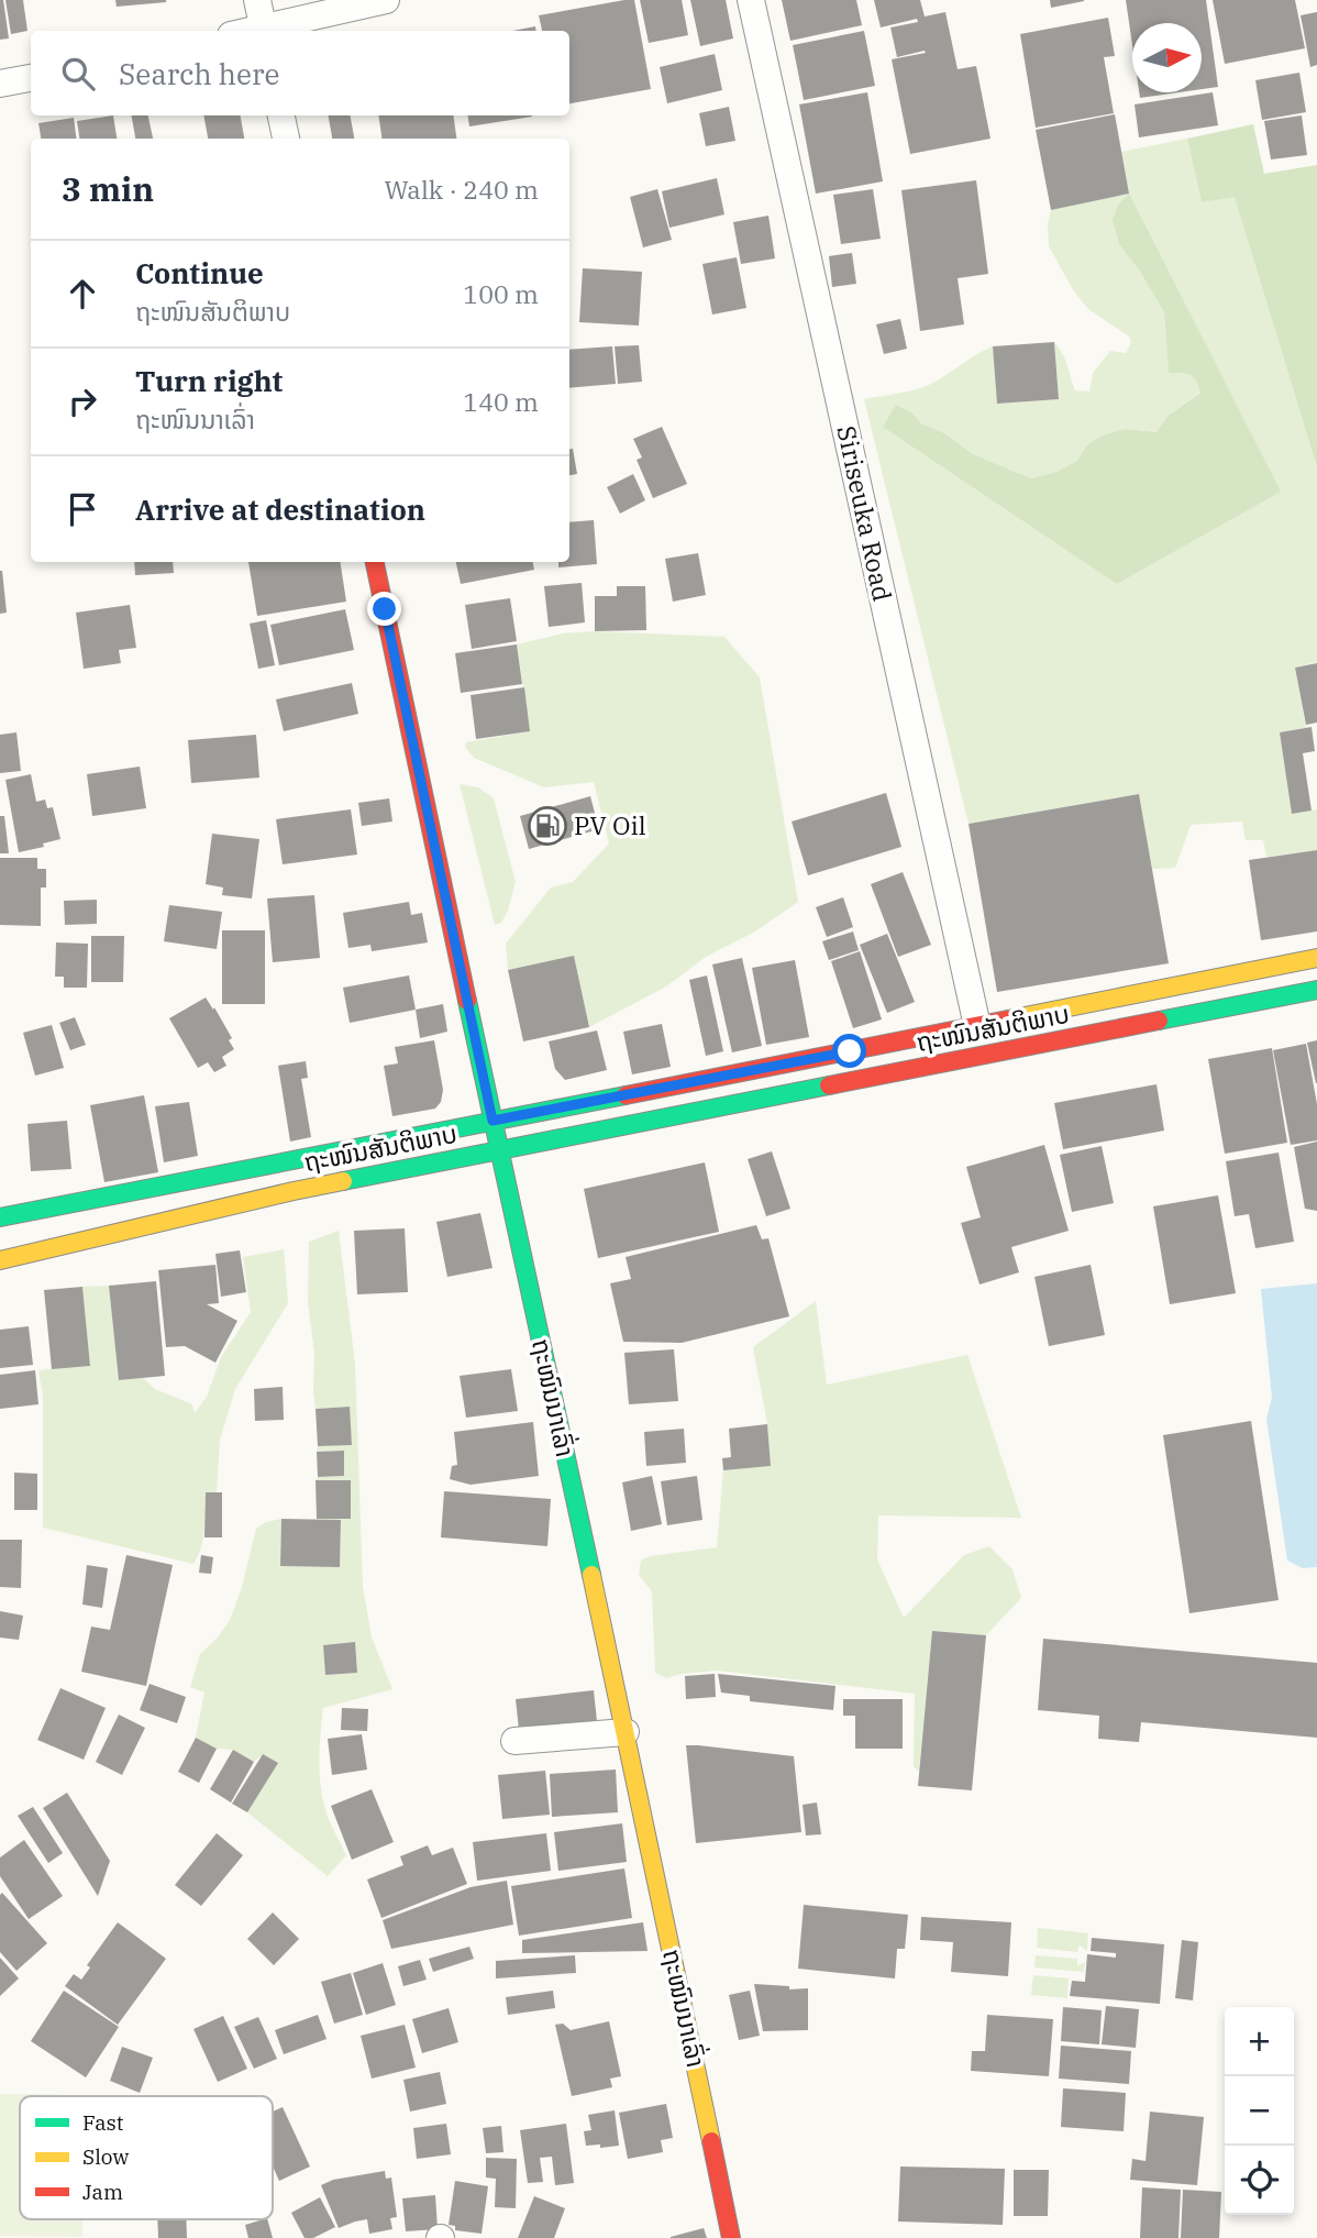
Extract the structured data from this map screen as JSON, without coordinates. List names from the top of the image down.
{
  "streets": {
    "street": ["Siriseuka Road", "ຖະໜົນສັນຕິພາບ", "ຖະໜົນນາເລົ່າ"]
  },
  "crossings": [
    ["Siriseuka Road", "ຖະໜົນສັນຕິພາບ"],
    ["ຖະໜົນສັນຕິພາບ", "ຖະໜົນນາເລົ່າ"]
  ],
  "places": {
    "fuel station": ["PV Oil"]
  },
  "legend": ["Fast", "Slow", "Jam"],
  "north": "right",
  "page": {
    "search": "Search here",
    "heading": ["3 min", "Walk · 240 m"],
    "list": [
      ["Continue", "ຖະໜົນສັນຕິພາບ", "100 m"],
      ["Turn right", "ຖະໜົນນາເລົ່າ", "140 m"],
      "Arrive at destination"
    ],
    "map_buttons": ["+", "−"]
  }
}
